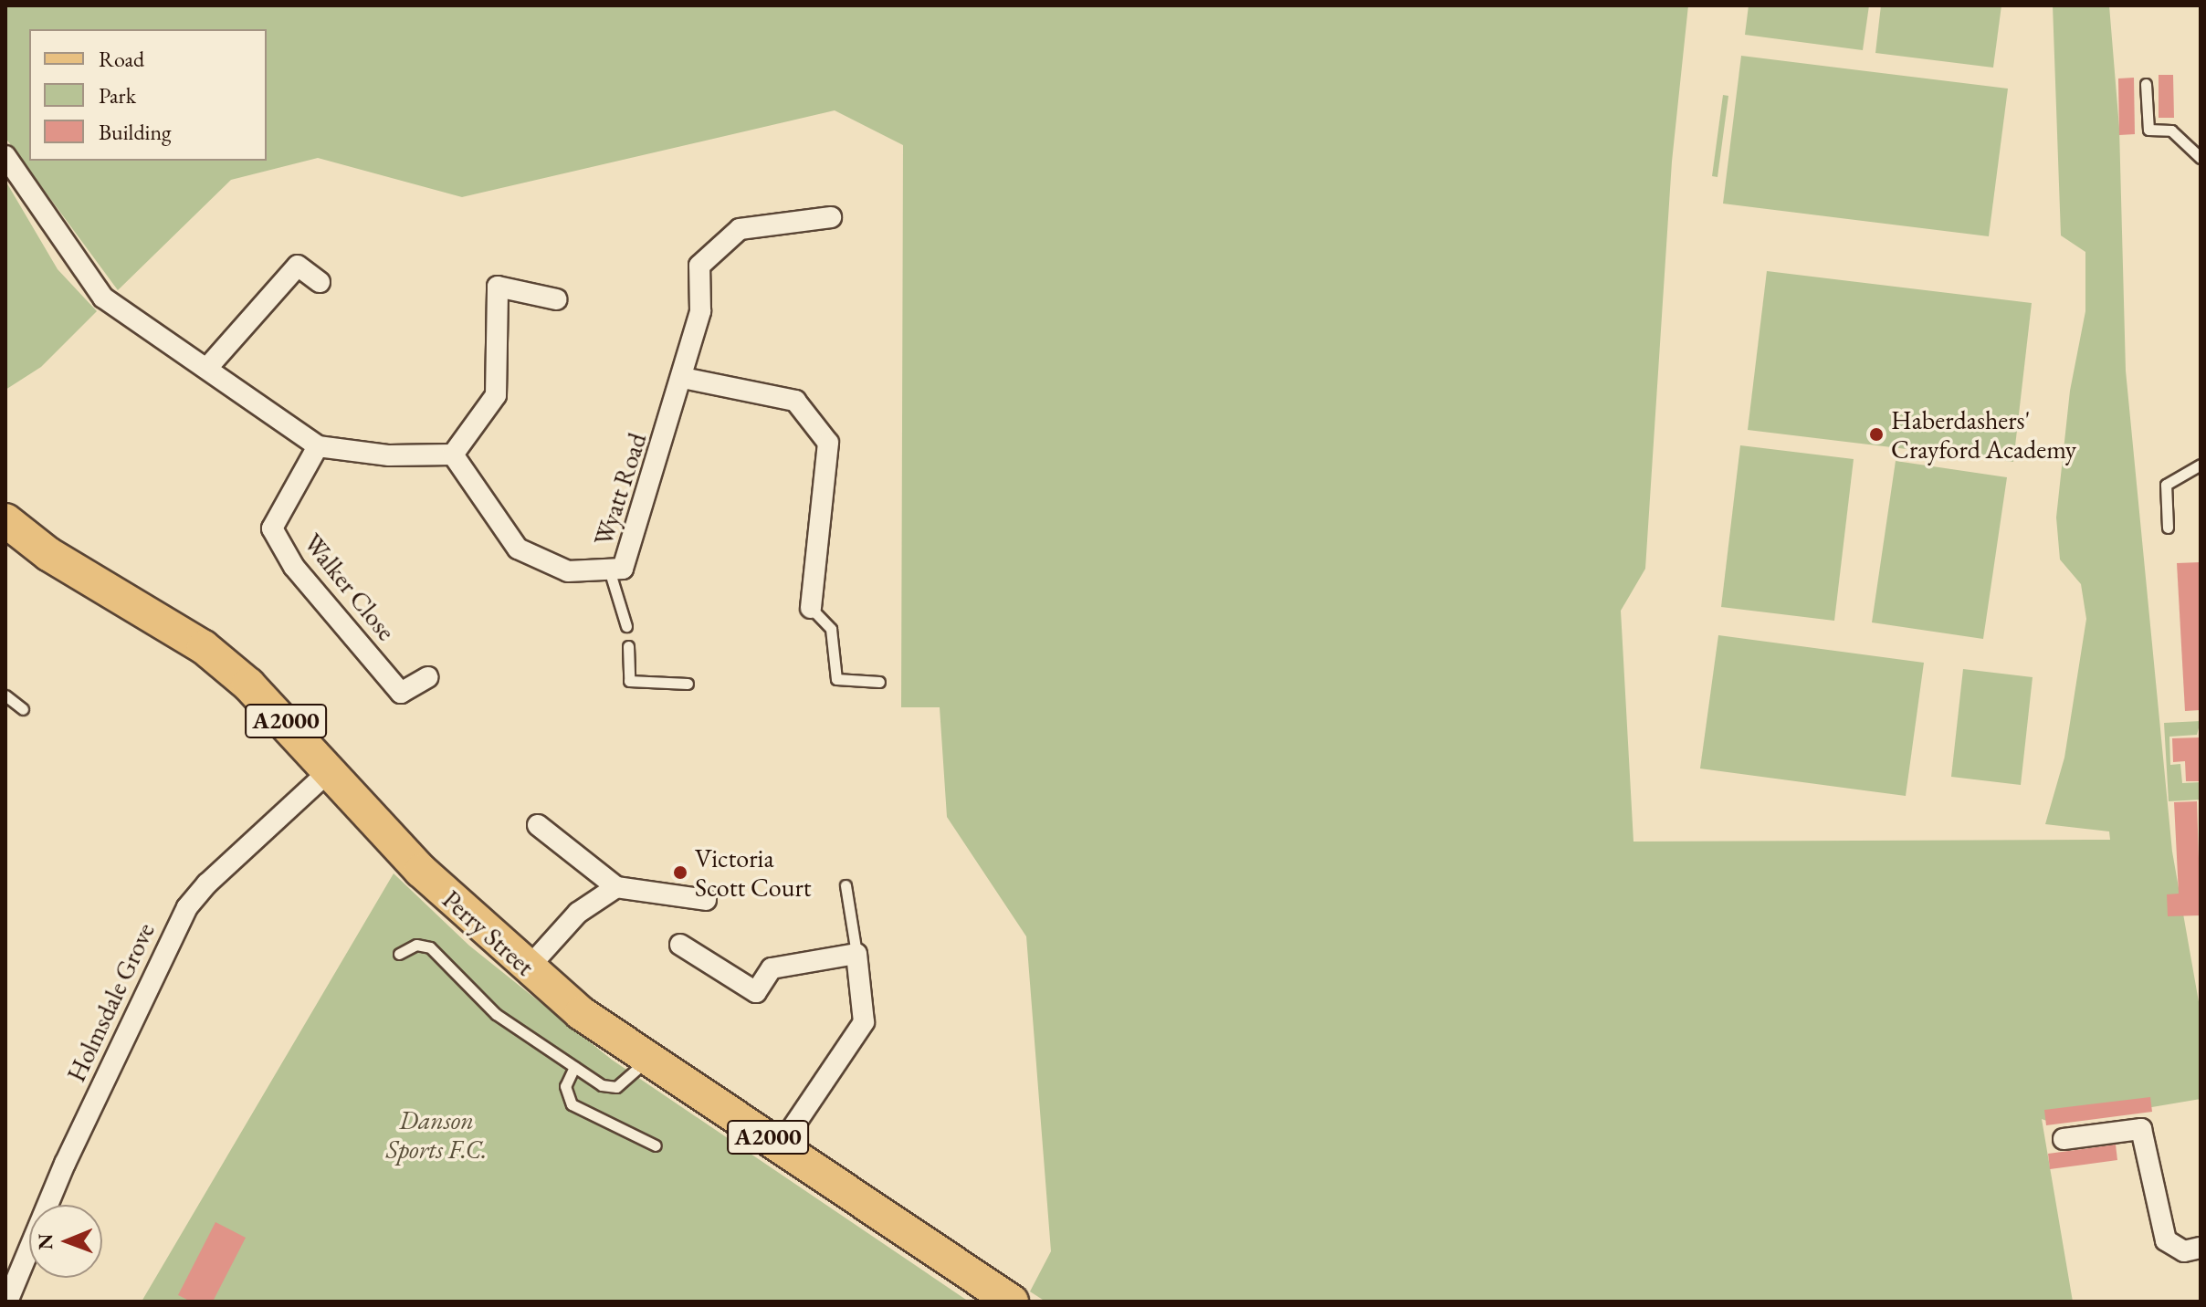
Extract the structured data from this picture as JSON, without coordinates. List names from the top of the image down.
{
  "streets": {
    "main road": ["A2000", "Perry Street"],
    "street": ["Wyatt Road", "Walker Close", "Holmsdale Grove"]
  },
  "crossings": [
    ["Perry Street", "Holmsdale Grove"]
  ],
  "parks": ["Danson Sports F.C."],
  "places": ["Haberdashers' Crayford Academy", "Victoria Scott Court"],
  "legend": ["Road", "Park", "Building"],
  "north": "left"
}
